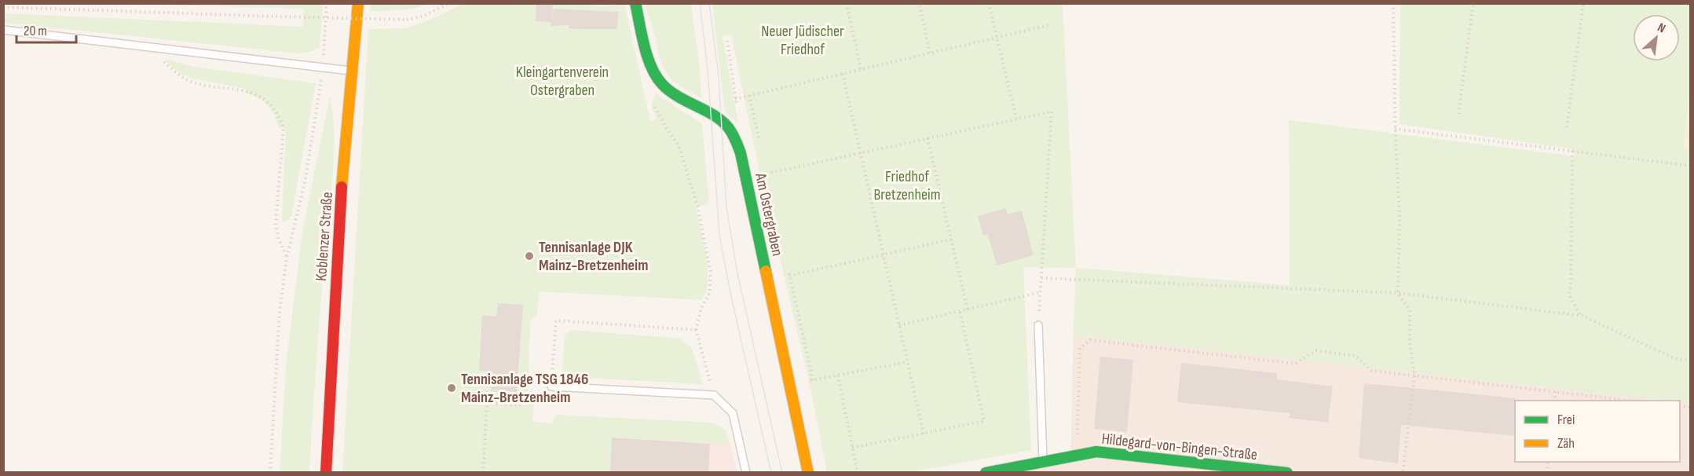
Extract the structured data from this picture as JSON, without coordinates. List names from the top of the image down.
{
  "streets": {
    "street": ["Am Ostergraben", "Koblenzer Straße", "Hildegard-von-Bingen-Straße"]
  },
  "parks": ["Neuer Jüdischer Friedhof", "Kleingartenverein Ostergraben", "Friedhof Bretzenheim"],
  "places": ["Tennisanlage DJK Mainz-Bretzenheim", "Tennisanlage TSG 1846 Mainz-Bretzenheim"],
  "legend": ["Frei", "Zäh"],
  "scale_bar": "20 m",
  "north": "top right"
}
